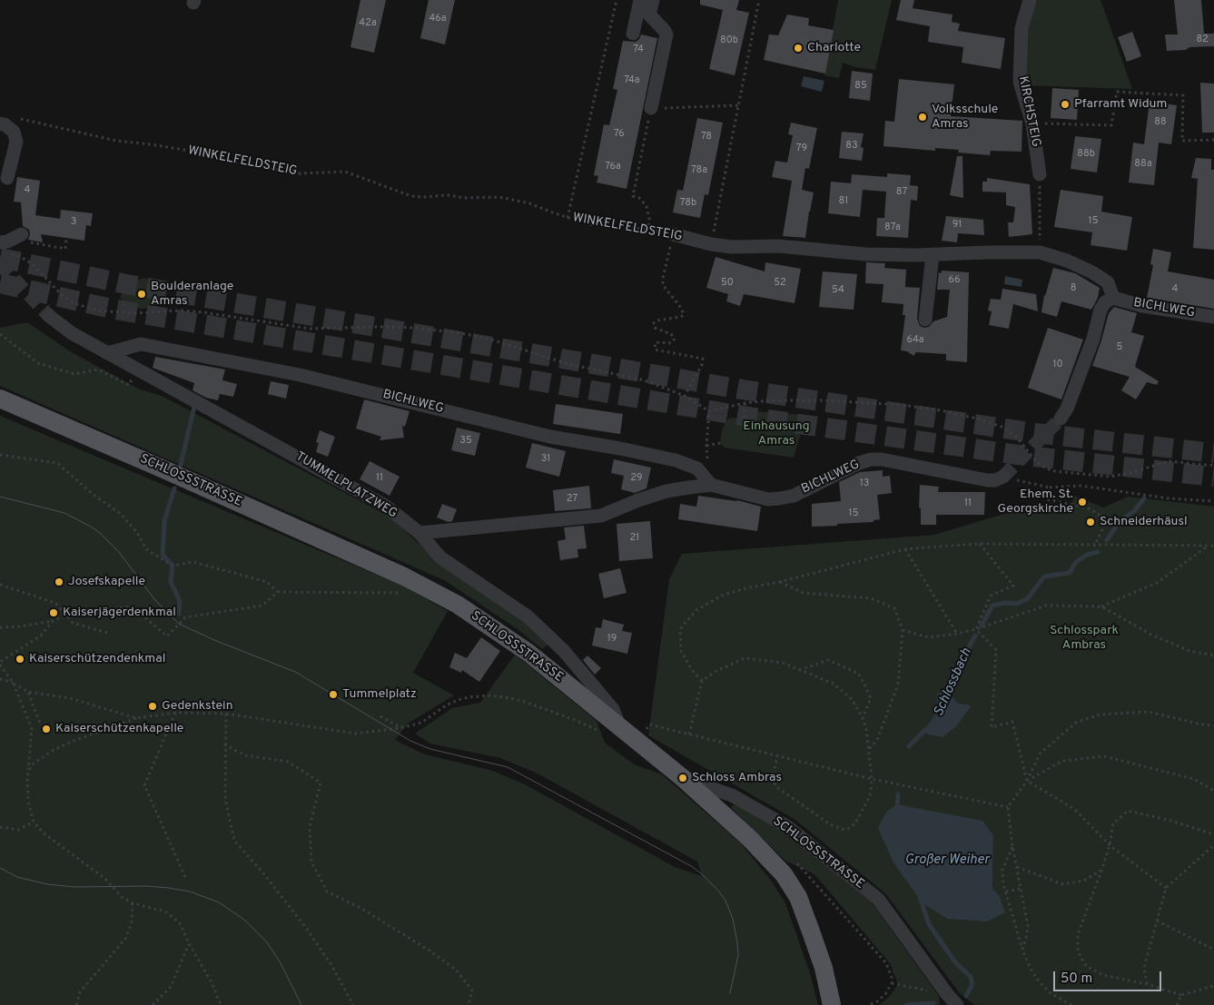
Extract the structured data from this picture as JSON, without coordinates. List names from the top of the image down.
{
  "streets": {
    "main road": ["SCHLOSSSTRASSE"],
    "street": [
      "KIRCHSTEIG",
      "WINKELFELDSTEIG",
      "BICHLWEG",
      "TUMMELPLATZWEG"
    ]
  },
  "crossings": [
    ["WINKELFELDSTEIG", "BICHLWEG"],
    ["BICHLWEG", "TUMMELPLATZWEG"],
    ["SCHLOSSSTRASSE", "TUMMELPLATZWEG"]
  ],
  "water": ["Schlossbach", "Großer Weiher"],
  "parks": ["Einhausung Amras", "Schlosspark Ambras"],
  "places": [
    "Charlotte",
    "Pfarramt Widum",
    "Volksschule Amras",
    "Boulderanlage Amras",
    "Ehem. St. Georgskirche",
    "Schneiderhäusl",
    "Josefskapelle",
    "Kaiserjägerdenkmal",
    "Kaiserschützendenkmal",
    "Tummelplatz",
    "Gedenkstein",
    "Kaiserschützenkapelle",
    "Schloss Ambras"
  ],
  "house_numbers": [
    "46a",
    "42a",
    "82",
    "80b",
    "74",
    "74a",
    "85",
    "88",
    "76",
    "78",
    "83",
    "79",
    "88b",
    "88a",
    "76a",
    "78a",
    "4",
    "87",
    "81",
    "78b",
    "15",
    "3",
    "91",
    "87a",
    "66",
    "50",
    "52",
    "8",
    "4",
    "54",
    "64a",
    "5",
    "10",
    "35",
    "31",
    "11",
    "29",
    "13",
    "27",
    "11",
    "15",
    "21",
    "19"
  ],
  "scale_bar": "50 m"
}
